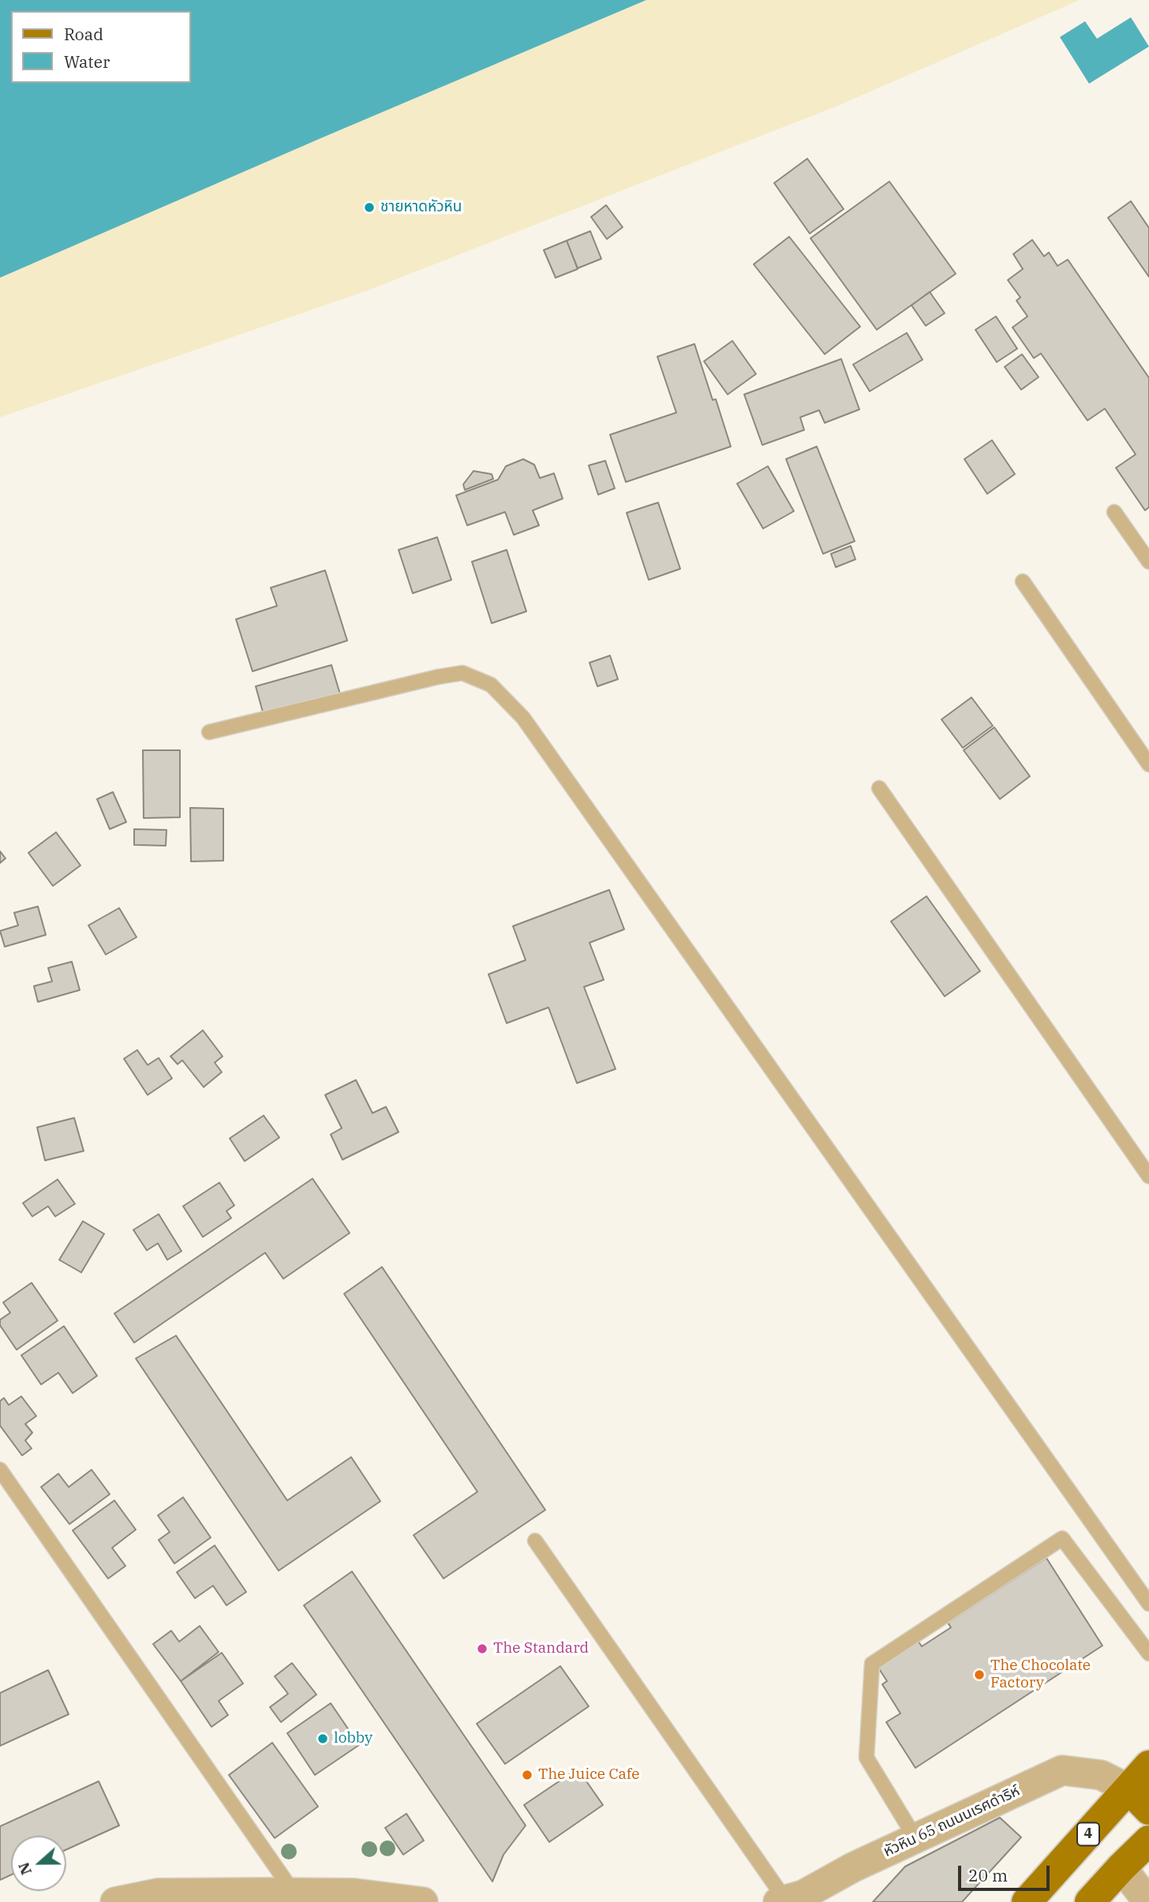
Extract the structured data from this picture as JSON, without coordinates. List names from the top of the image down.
{
  "streets": {
    "main road": ["4"],
    "street": ["หัวหิน 65 ถนนนเรศดำริห์"]
  },
  "crossings": [
    ["หัวหิน 65 ถนนนเรศดำริห์", "4"]
  ],
  "places": [
    "ชายหาดหัวหิน",
    "The Standard",
    "The Chocolate Factory",
    "lobby",
    "The Juice Cafe"
  ],
  "legend": ["Road", "Water"],
  "scale_bar": "20 m",
  "north": "left"
}
